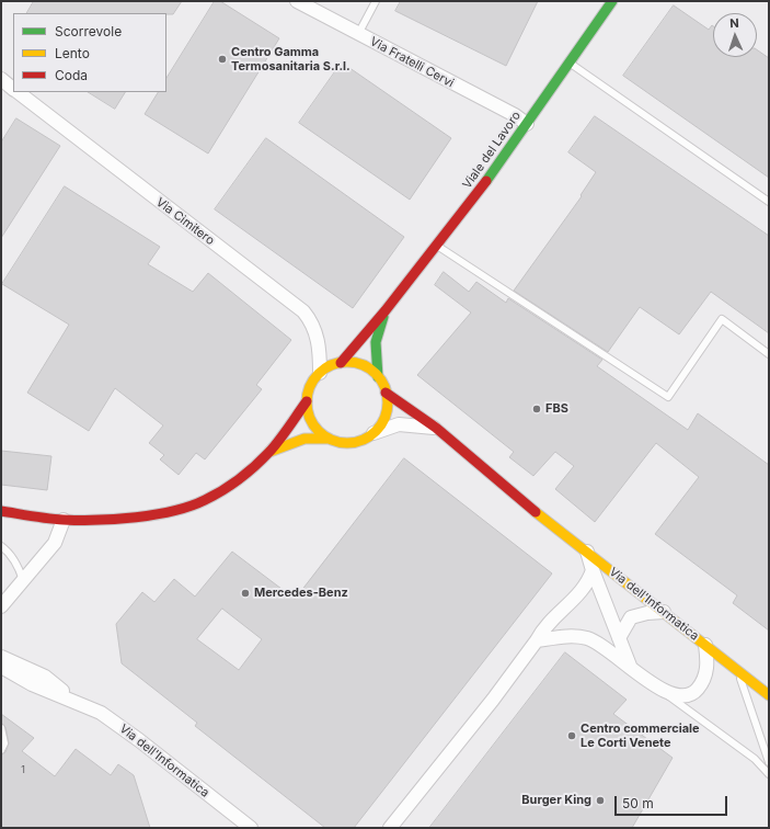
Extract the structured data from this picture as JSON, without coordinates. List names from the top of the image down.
{
  "streets": {
    "street": [
      "Via Fratelli Cervi",
      "Viale del Lavoro",
      "Via Cimitero",
      "Via dell'Informatica"
    ]
  },
  "crossings": [
    ["Via Fratelli Cervi", "Viale del Lavoro"],
    ["Viale del Lavoro", "Via Cimitero"],
    ["Viale del Lavoro", "Via dell'Informatica"],
    ["Via Cimitero", "Via dell'Informatica"]
  ],
  "places": [
    "Centro Gamma Termosanitaria S.r.l.",
    "FBS",
    "Mercedes-Benz",
    "Centro commerciale Le Corti Venete",
    "Burger King"
  ],
  "house_numbers": ["1"],
  "legend": ["Scorrevole", "Lento", "Coda"],
  "scale_bar": "50 m",
  "north": "top"
}
